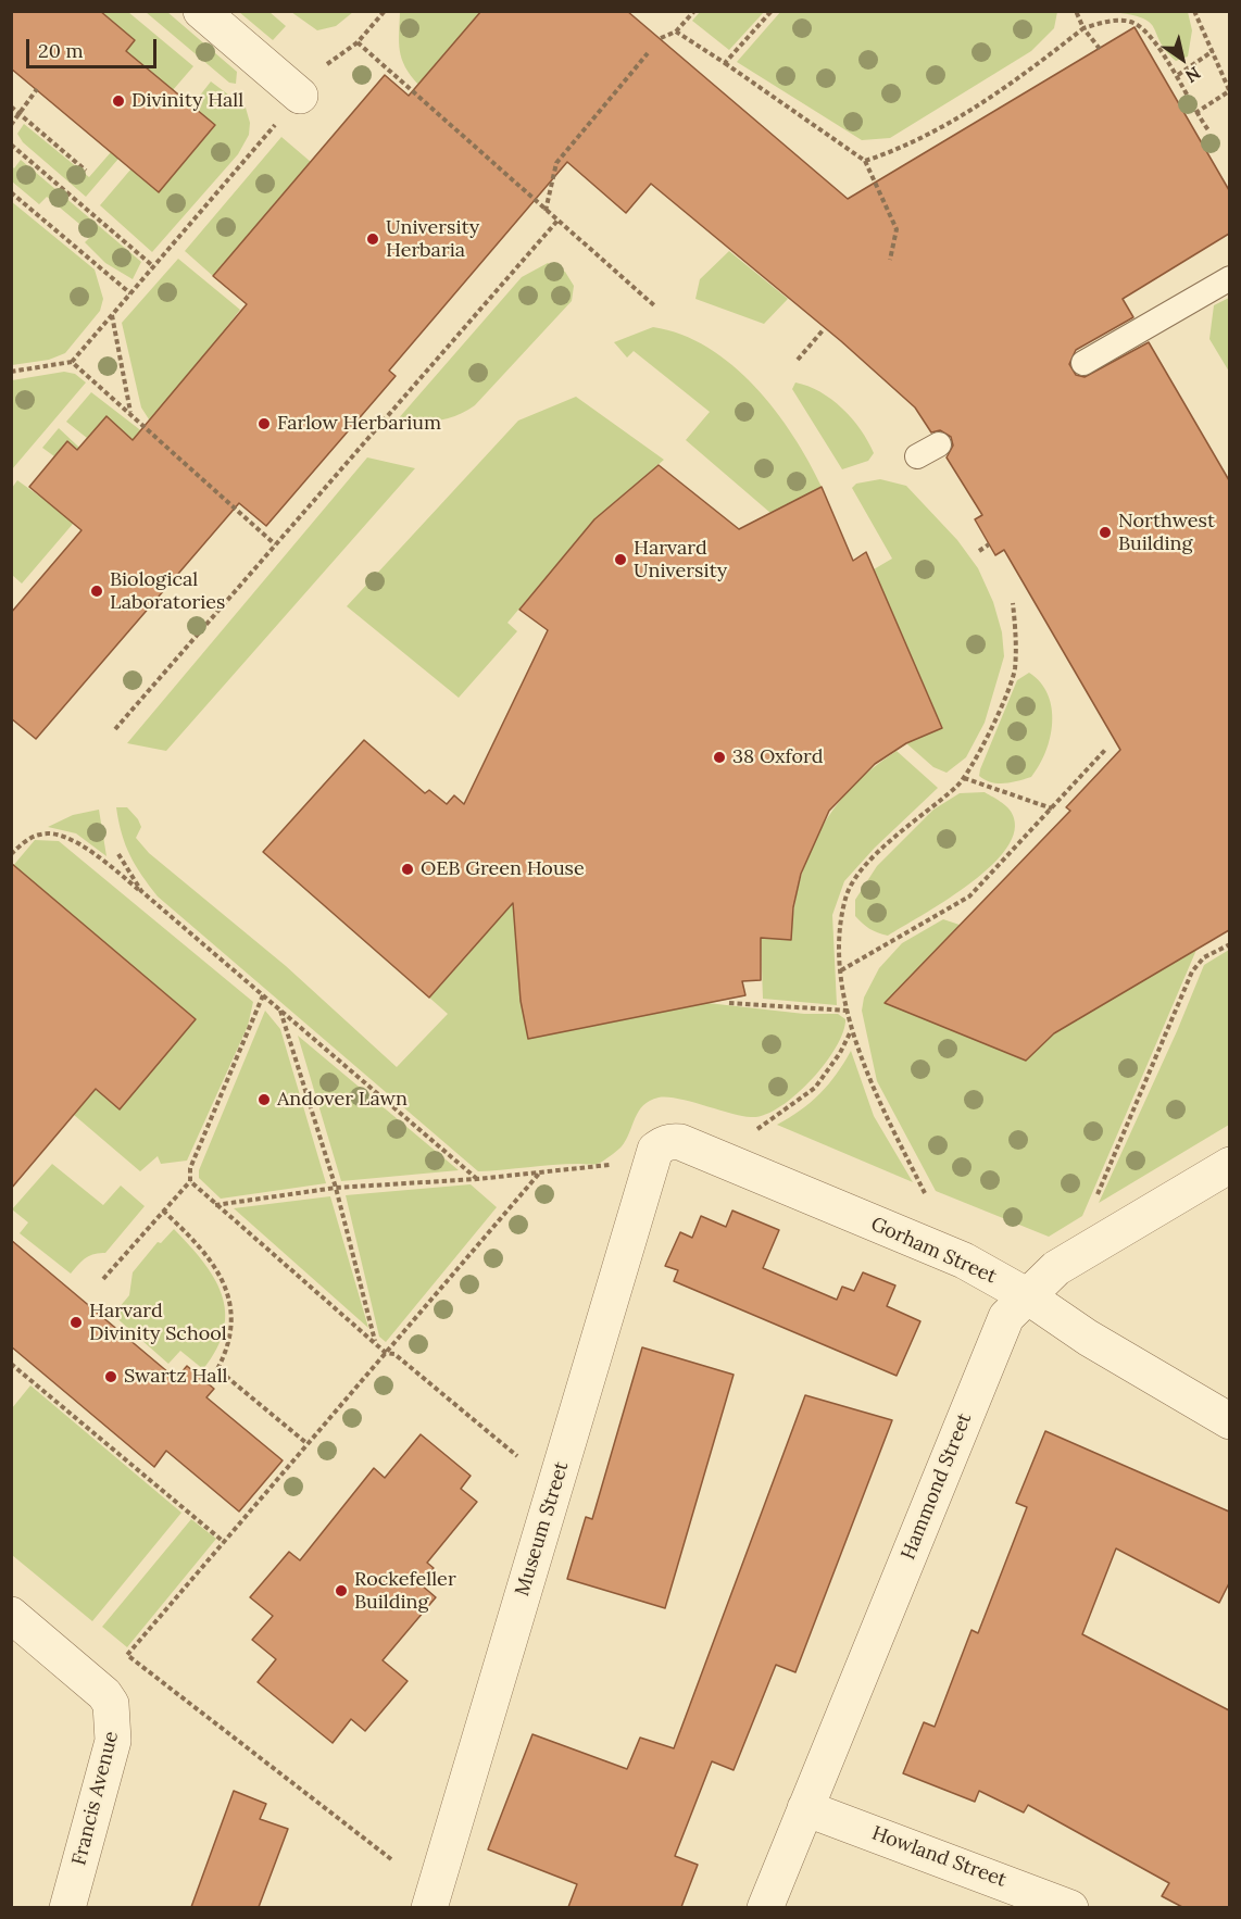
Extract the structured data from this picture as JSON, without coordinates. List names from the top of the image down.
{
  "streets": {
    "street": [
      "Gorham Street",
      "Hammond Street",
      "Museum Street",
      "Francis Avenue",
      "Howland Street"
    ]
  },
  "crossings": [
    ["Gorham Street", "Hammond Street"],
    ["Gorham Street", "Museum Street"],
    ["Hammond Street", "Howland Street"]
  ],
  "places": [
    "Divinity Hall",
    "University Herbaria",
    "Farlow Herbarium",
    "Northwest Building",
    "Harvard University",
    "Biological Laboratories",
    "38 Oxford",
    "OEB Green House",
    "Andover Lawn",
    "Harvard Divinity School",
    "Swartz Hall",
    "Rockefeller Building"
  ],
  "scale_bar": "20 m",
  "north": "bottom right"
}
